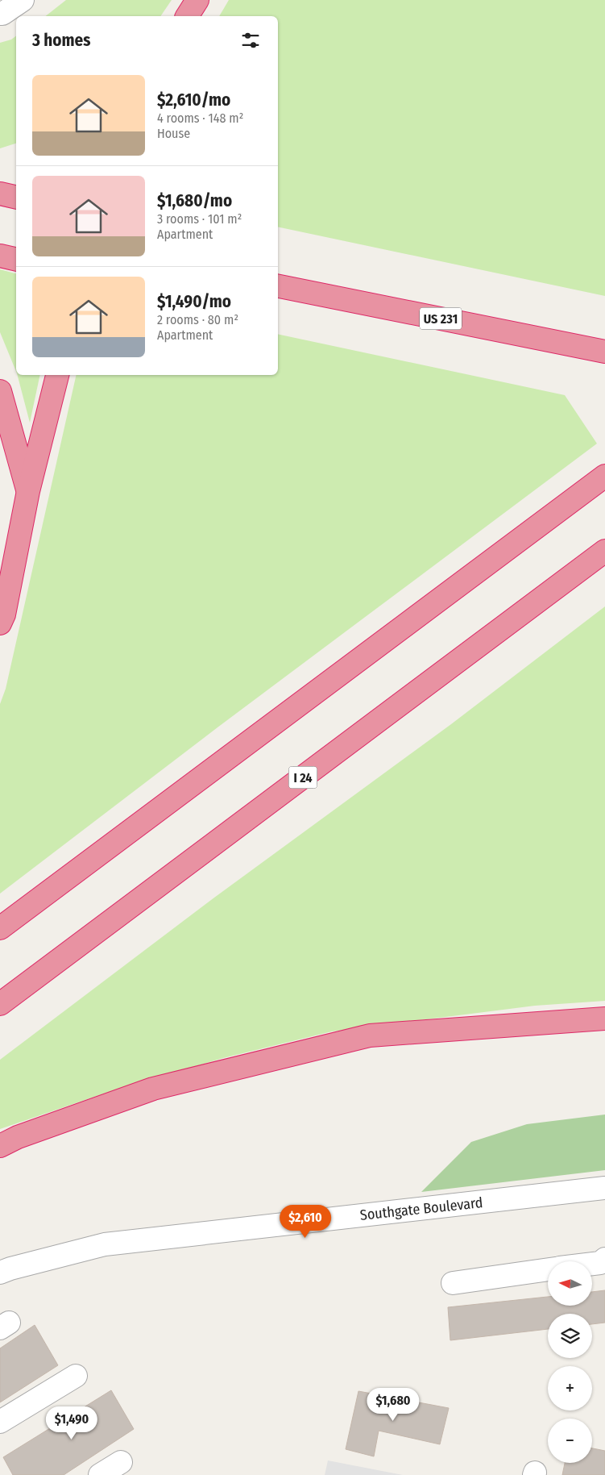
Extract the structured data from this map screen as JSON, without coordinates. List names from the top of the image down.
{
  "streets": {
    "highway": ["US 231", "I 24"],
    "street": ["Southgate Boulevard"]
  },
  "north": "left",
  "page": {
    "heading": "3 homes",
    "list": [
      {
        "name": "$2,610/mo",
        "note": "4 rooms · 148 m² · House"
      },
      {
        "name": "$1,680/mo",
        "note": "3 rooms · 101 m² · Apartment"
      },
      {
        "name": "$1,490/mo",
        "note": "2 rooms · 80 m² · Apartment"
      }
    ],
    "price": ["$2,610", "$1,680", "$1,490"],
    "map_buttons": ["+", "−"]
  }
}
